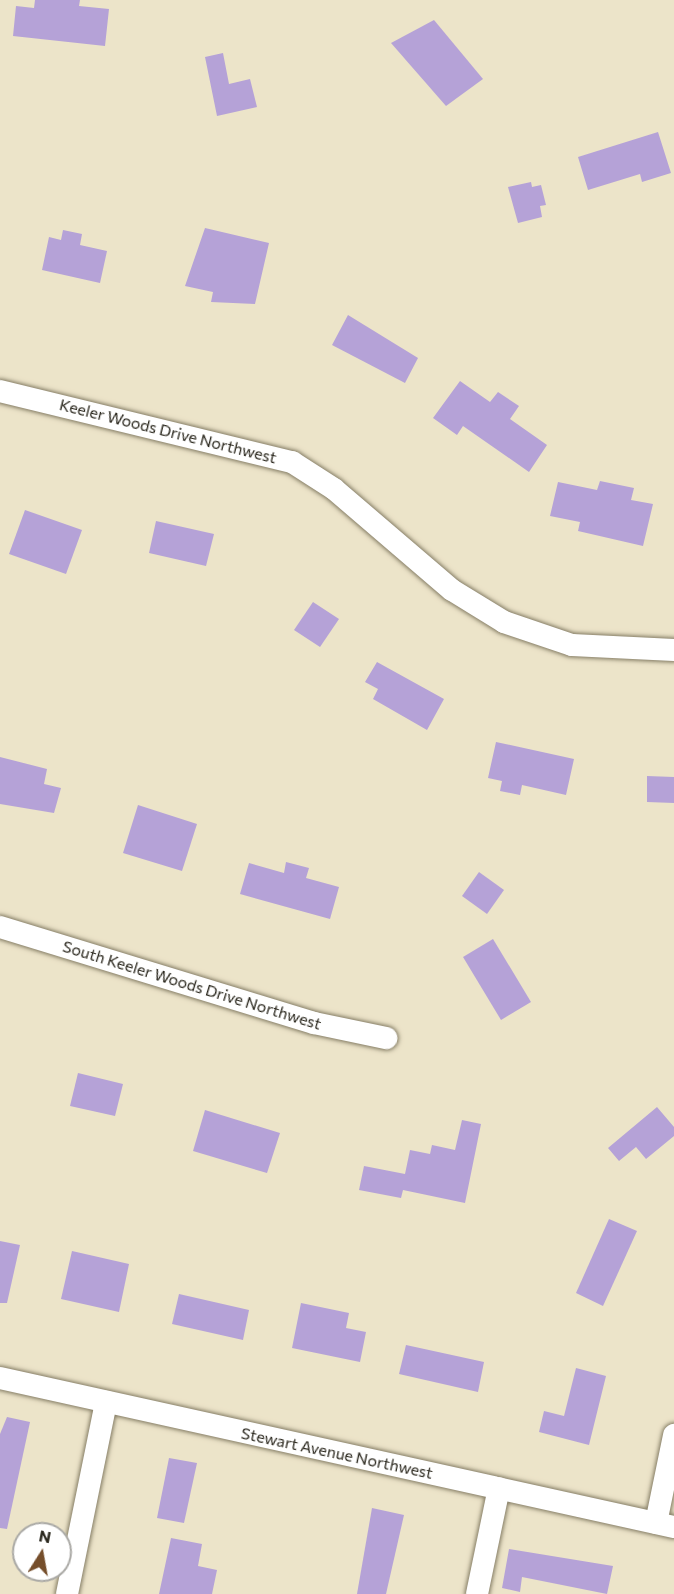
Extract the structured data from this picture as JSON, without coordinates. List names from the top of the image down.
{
  "streets": {
    "street": ["Keeler Woods Drive Northwest", "South Keeler Woods Drive Northwest", "Stewart Avenue Northwest"]
  },
  "north": "top"
}
